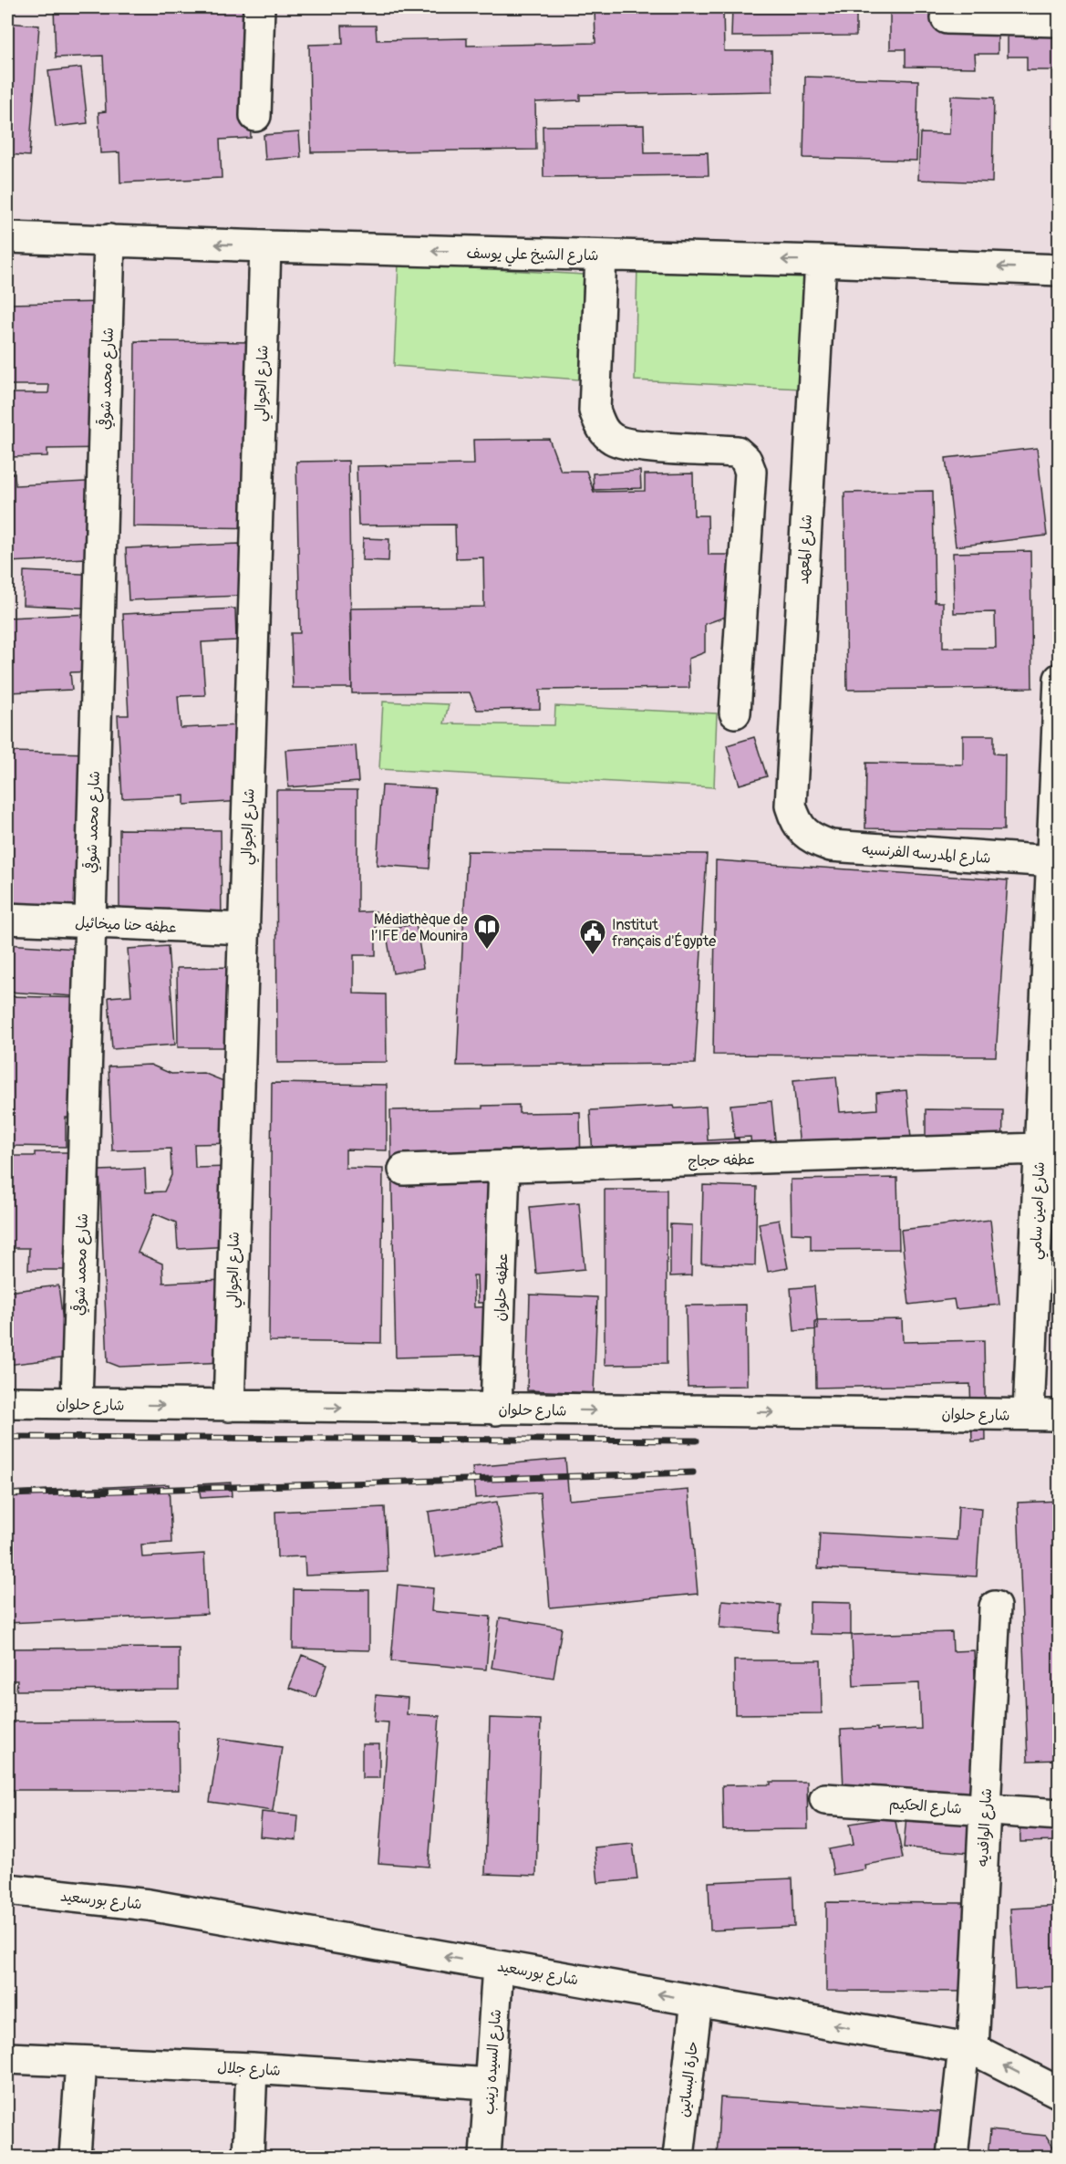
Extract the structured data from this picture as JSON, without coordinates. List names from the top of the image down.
{
  "streets": {
    "street": [
      "شارع الشيخ علي يوسف",
      "شارع محمد شوقي",
      "شارع الجوالي",
      "شارع المعهد",
      "شارع المدرسه الفرنسيه",
      "عطفه حنا ميخائيل",
      "عطفه حجاج",
      "شارع امين سامي",
      "عطفه حلوان",
      "شارع حلوان",
      "شارع الحكيم",
      "شارع الوافديه",
      "شارع بورسعيد",
      "شارع السيده زينب",
      "شارع جلال",
      "حارة البساتين"
    ]
  },
  "crossings": [
    ["شارع الشيخ علي يوسف", "شارع محمد شوقي"],
    ["شارع الشيخ علي يوسف", "شارع الجوالي"],
    ["شارع الشيخ علي يوسف", "شارع المعهد"],
    ["شارع محمد شوقي", "عطفه حنا ميخائيل"],
    ["شارع محمد شوقي", "شارع حلوان"],
    ["شارع الجوالي", "عطفه حنا ميخائيل"],
    ["شارع الجوالي", "شارع حلوان"],
    ["شارع المعهد", "شارع المدرسه الفرنسيه"],
    ["شارع المدرسه الفرنسيه", "شارع امين سامي"],
    ["عطفه حجاج", "شارع امين سامي"],
    ["عطفه حجاج", "عطفه حلوان"],
    ["شارع امين سامي", "شارع حلوان"],
    ["عطفه حلوان", "شارع حلوان"],
    ["شارع الحكيم", "شارع الوافديه"],
    ["شارع الوافديه", "شارع بورسعيد"],
    ["شارع بورسعيد", "شارع السيده زينب"],
    ["شارع بورسعيد", "حارة البساتين"],
    ["شارع السيده زينب", "شارع جلال"]
  ],
  "one_way": ["شارع الشيخ علي يوسف", "شارع حلوان", "شارع بورسعيد"],
  "places": {
    "library": ["Médiathèque de l’IFE de Mounira"],
    "public building": ["Institut français d'Égypte"]
  }
}
